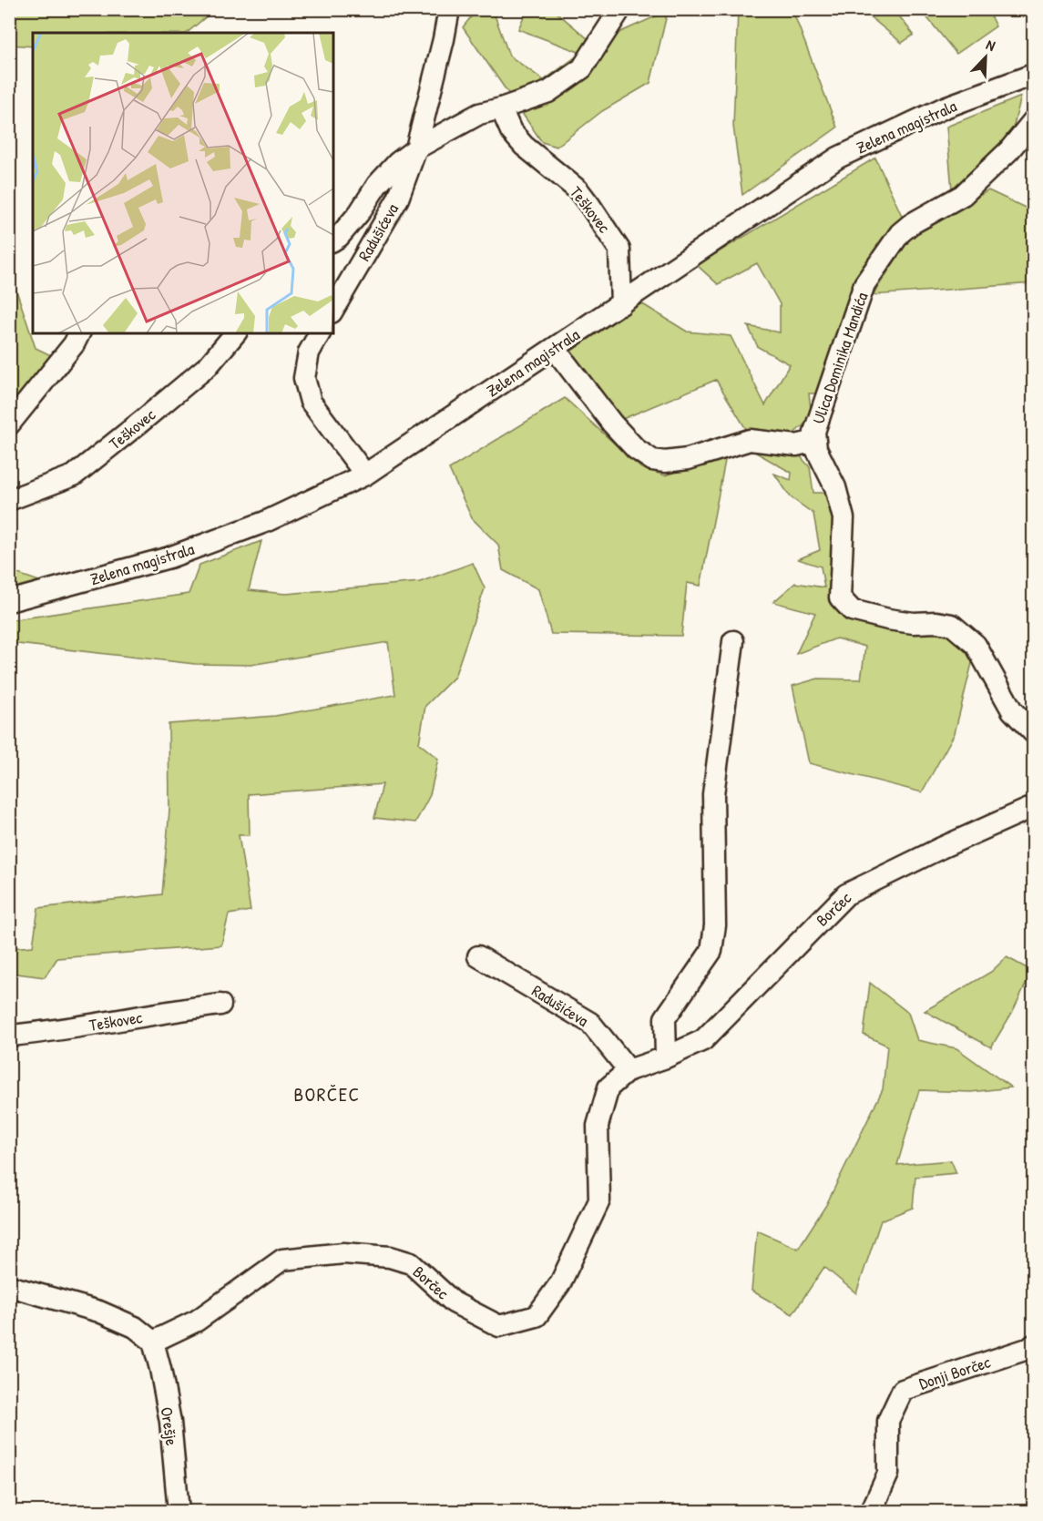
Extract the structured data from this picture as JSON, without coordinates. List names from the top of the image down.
{
  "streets": {
    "street": [
      "Zelena magistrala",
      "Teškovec",
      "Radušićeva",
      "Ulica Dominika Mandića",
      "Borčec",
      "Donji Borčec",
      "Orešje"
    ]
  },
  "crossings": [
    ["Zelena magistrala", "Teškovec"],
    ["Zelena magistrala", "Ulica Dominika Mandića"],
    ["Radušićeva", "Borčec"],
    ["Borčec", "Orešje"]
  ],
  "districts": ["BORČEC"],
  "north": "top right"
}
